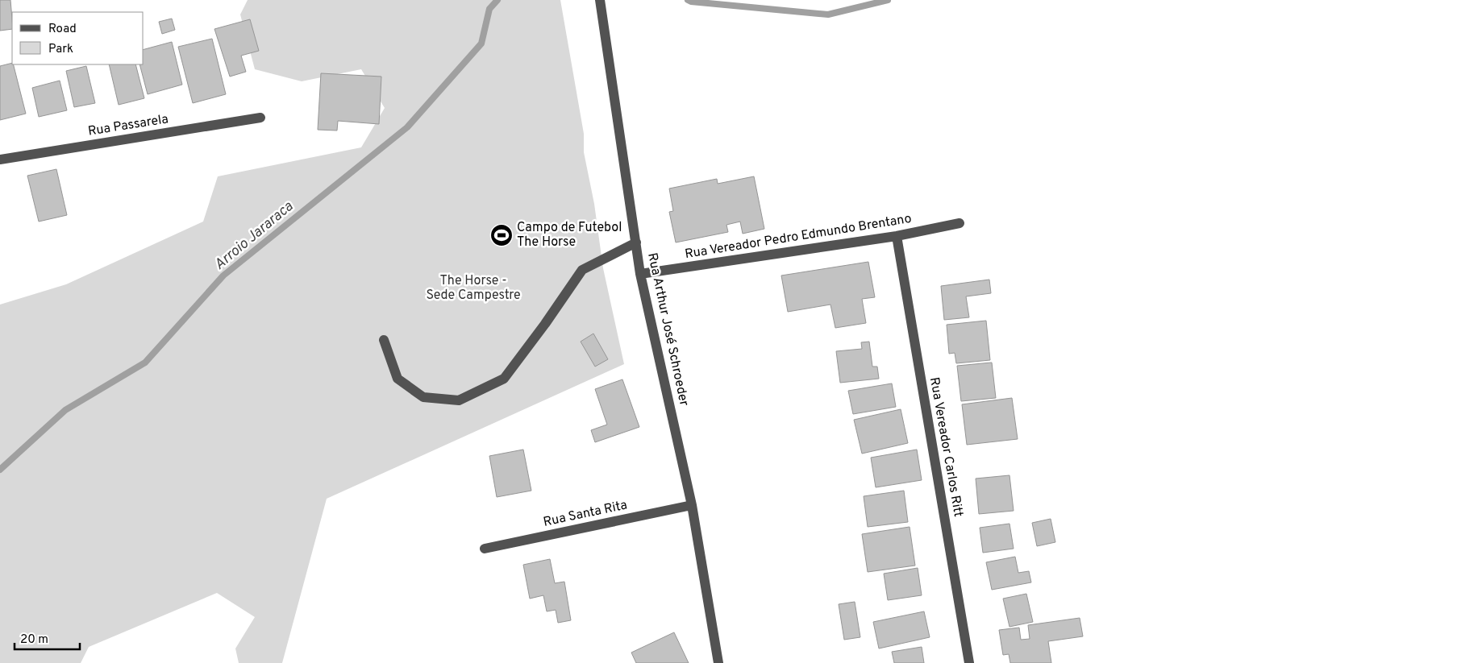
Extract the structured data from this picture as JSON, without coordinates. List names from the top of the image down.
{
  "streets": {
    "street": [
      "Rua Passarela",
      "Rua Vereador Pedro Edmundo Brentano",
      "Rua Arthur José Schroeder",
      "Rua Vereador Carlos Ritt",
      "Rua Santa Rita"
    ]
  },
  "crossings": [
    ["Rua Vereador Pedro Edmundo Brentano", "Rua Arthur José Schroeder"],
    ["Rua Vereador Pedro Edmundo Brentano", "Rua Vereador Carlos Ritt"],
    ["Rua Arthur José Schroeder", "Rua Santa Rita"]
  ],
  "water": ["Arroio Jararaca"],
  "parks": ["The Horse - Sede Campestre"],
  "places": {
    "sports": ["Campo de Futebol The Horse"]
  },
  "legend": ["Road", "Park"],
  "scale_bar": "20 m"
}
